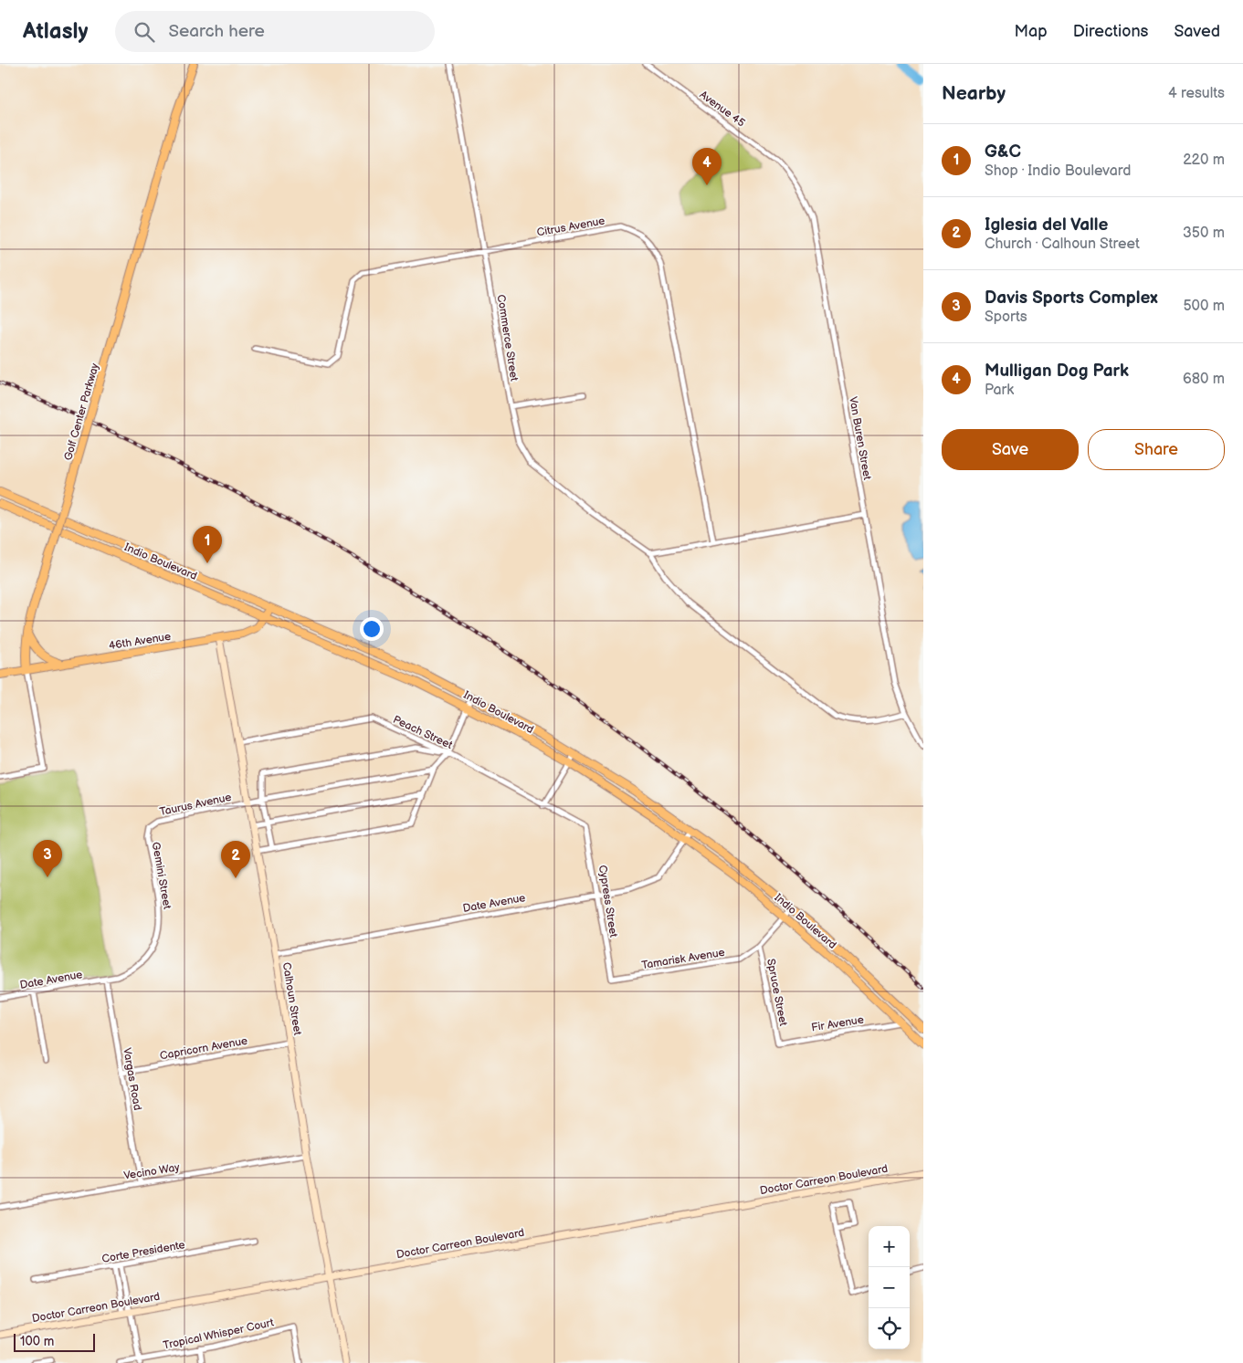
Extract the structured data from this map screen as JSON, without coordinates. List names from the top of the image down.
{
  "streets": {
    "main road": [
      "Golf Center Parkway",
      "Indio Boulevard",
      "46th Avenue",
      "Calhoun Street",
      "Doctor Carreon Boulevard"
    ],
    "street": [
      "Avenue 45",
      "Citrus Avenue",
      "Commerce Street",
      "Van Buren Street",
      "Peach Street",
      "Taurus Avenue",
      "Gemini Street",
      "Cypress Street",
      "Date Avenue",
      "Tamarisk Avenue",
      "Spruce Street",
      "Fir Avenue",
      "Capricorn Avenue",
      "Vargas Road",
      "Vecino Way",
      "Corte Presidente",
      "Tropical Whisper Court"
    ]
  },
  "crossings": [
    ["Avenue 45", "Van Buren Street"],
    ["Citrus Avenue", "Commerce Street"],
    ["Golf Center Parkway", "46th Avenue"],
    ["Indio Boulevard", "46th Avenue"],
    ["Indio Boulevard", "Date Avenue"],
    ["Indio Boulevard", "Tamarisk Avenue"],
    ["Indio Boulevard", "Fir Avenue"],
    ["46th Avenue", "Calhoun Street"],
    ["Peach Street", "Cypress Street"],
    ["Peach Street", "Calhoun Street"],
    ["Taurus Avenue", "Gemini Street"],
    ["Taurus Avenue", "Calhoun Street"],
    ["Gemini Street", "Date Avenue"],
    ["Gemini Street", "Vargas Road"],
    ["Cypress Street", "Date Avenue"],
    ["Cypress Street", "Tamarisk Avenue"],
    ["Date Avenue", "Calhoun Street"],
    ["Date Avenue", "Vargas Road"],
    ["Tamarisk Avenue", "Spruce Street"],
    ["Spruce Street", "Fir Avenue"],
    ["Calhoun Street", "Capricorn Avenue"],
    ["Calhoun Street", "Vecino Way"],
    ["Calhoun Street", "Doctor Carreon Boulevard"],
    ["Capricorn Avenue", "Vargas Road"],
    ["Vargas Road", "Vecino Way"]
  ],
  "scale_bar": "100 m",
  "page": {
    "header": "Atlasly",
    "search": "Search here",
    "nav": ["Map", "Directions", "Saved"],
    "heading": ["Nearby", "4 results"],
    "list": [
      {
        "mark": "1",
        "name": "G&C",
        "note": "Shop · Indio Boulevard",
        "value": "220 m"
      },
      {
        "mark": "2",
        "name": "Iglesia del Valle",
        "note": "Church · Calhoun Street",
        "value": "350 m"
      },
      {
        "mark": "3",
        "name": "Davis Sports Complex",
        "note": "Sports",
        "value": "500 m"
      },
      {
        "mark": "4",
        "name": "Mulligan Dog Park",
        "note": "Park",
        "value": "680 m"
      }
    ],
    "pins": [
      "4",
      "1",
      "3",
      "2"
    ],
    "buttons": ["Save", "Share"],
    "map_buttons": ["+", "−"],
    "scale": "100 m"
  }
}
